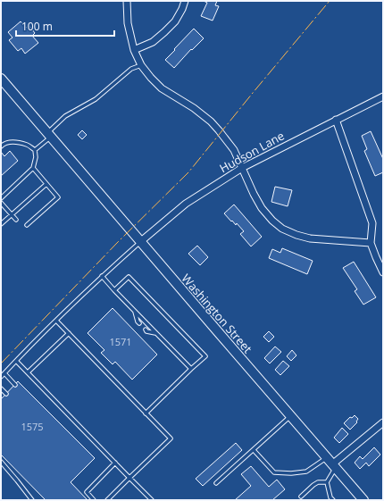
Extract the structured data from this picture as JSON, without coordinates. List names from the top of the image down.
{
  "streets": {
    "main road": ["Washington Street"],
    "street": ["Hudson Lane"]
  },
  "crossings": [
    ["Hudson Lane", "Washington Street"]
  ],
  "house_numbers": ["1571", "1575"],
  "scale_bar": "100 m"
}
